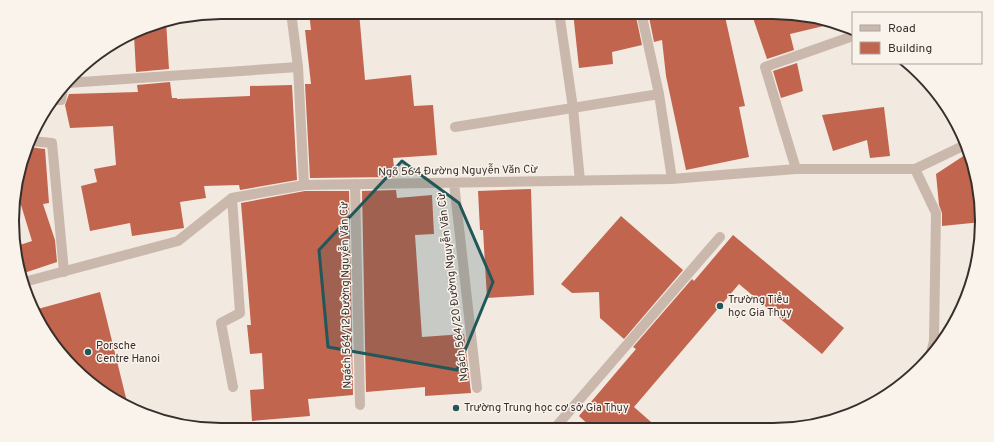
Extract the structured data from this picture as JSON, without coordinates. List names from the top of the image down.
{
  "streets": {
    "street": ["Ngõ 564 Đường Nguyễn Văn Cừ", "Ngách 564/20 Đường Nguyễn Văn Cừ", "Ngách 564/12 Đường Nguyễn Văn Cừ"]
  },
  "crossings": [
    ["Ngõ 564 Đường Nguyễn Văn Cừ", "Ngách 564/20 Đường Nguyễn Văn Cừ"],
    ["Ngõ 564 Đường Nguyễn Văn Cừ", "Ngách 564/12 Đường Nguyễn Văn Cừ"]
  ],
  "places": ["Trường Tiểu học Gia Thụy", "Porsche Centre Hanoi", "Trường Trung học cơ sở Gia Thụy"],
  "legend": ["Road", "Building"]
}
